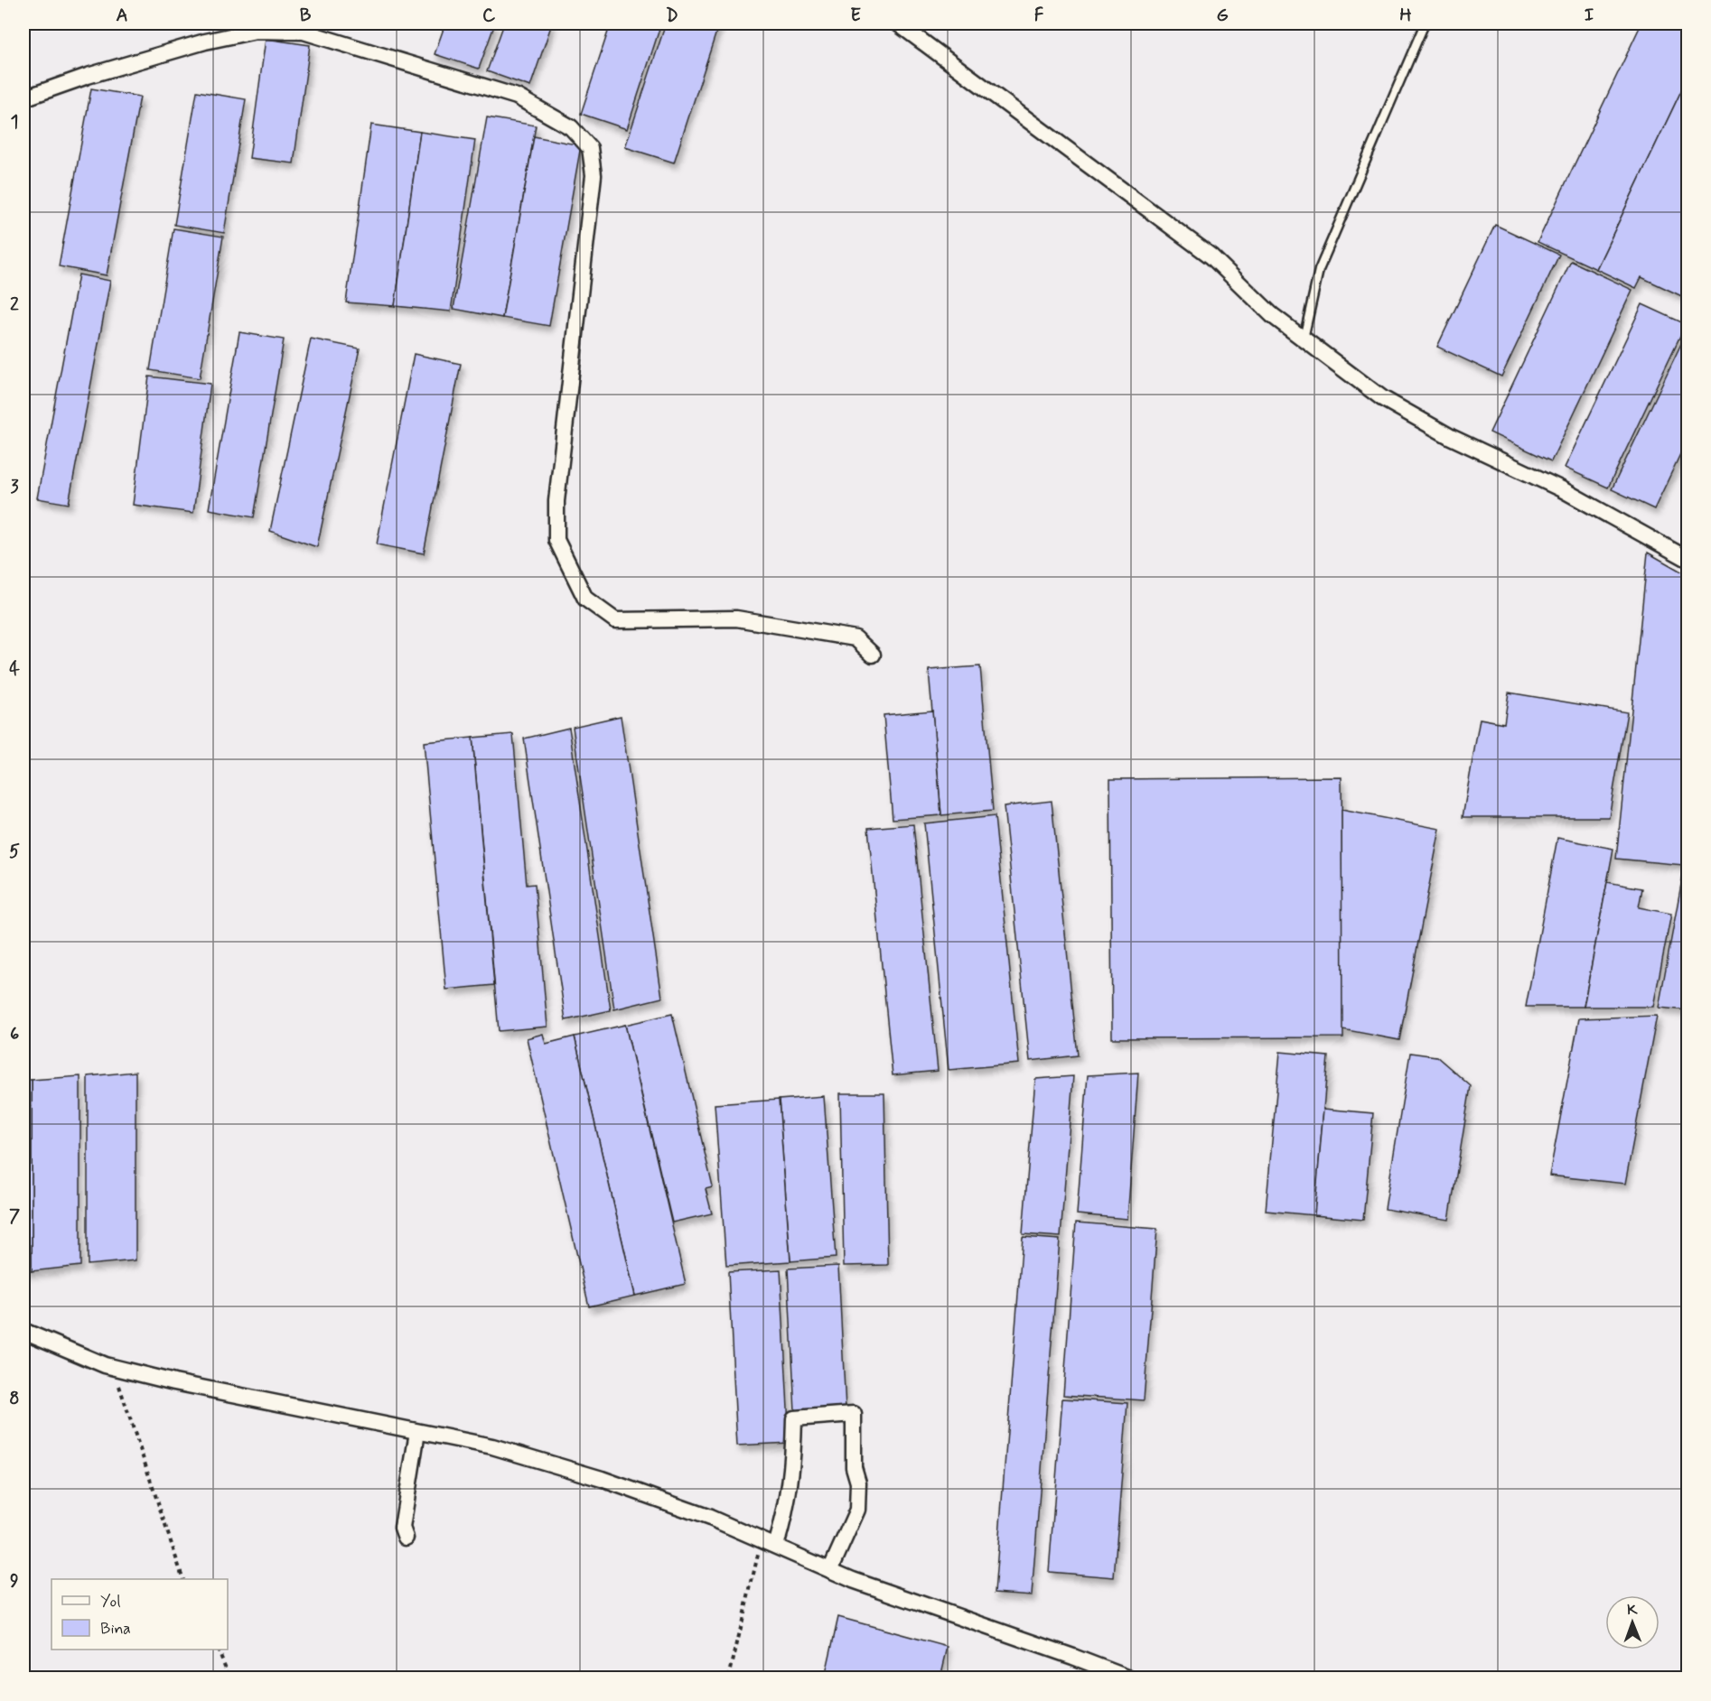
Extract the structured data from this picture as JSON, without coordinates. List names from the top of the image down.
{
  "legend": ["Yol", "Bina"],
  "north": "top",
  "grid": {
    "columns": [
      "A",
      "B",
      "C",
      "D",
      "E",
      "F",
      "G",
      "H",
      "I"
    ],
    "rows": [
      "1",
      "2",
      "3",
      "4",
      "5",
      "6",
      "7",
      "8",
      "9"
    ]
  }
}
